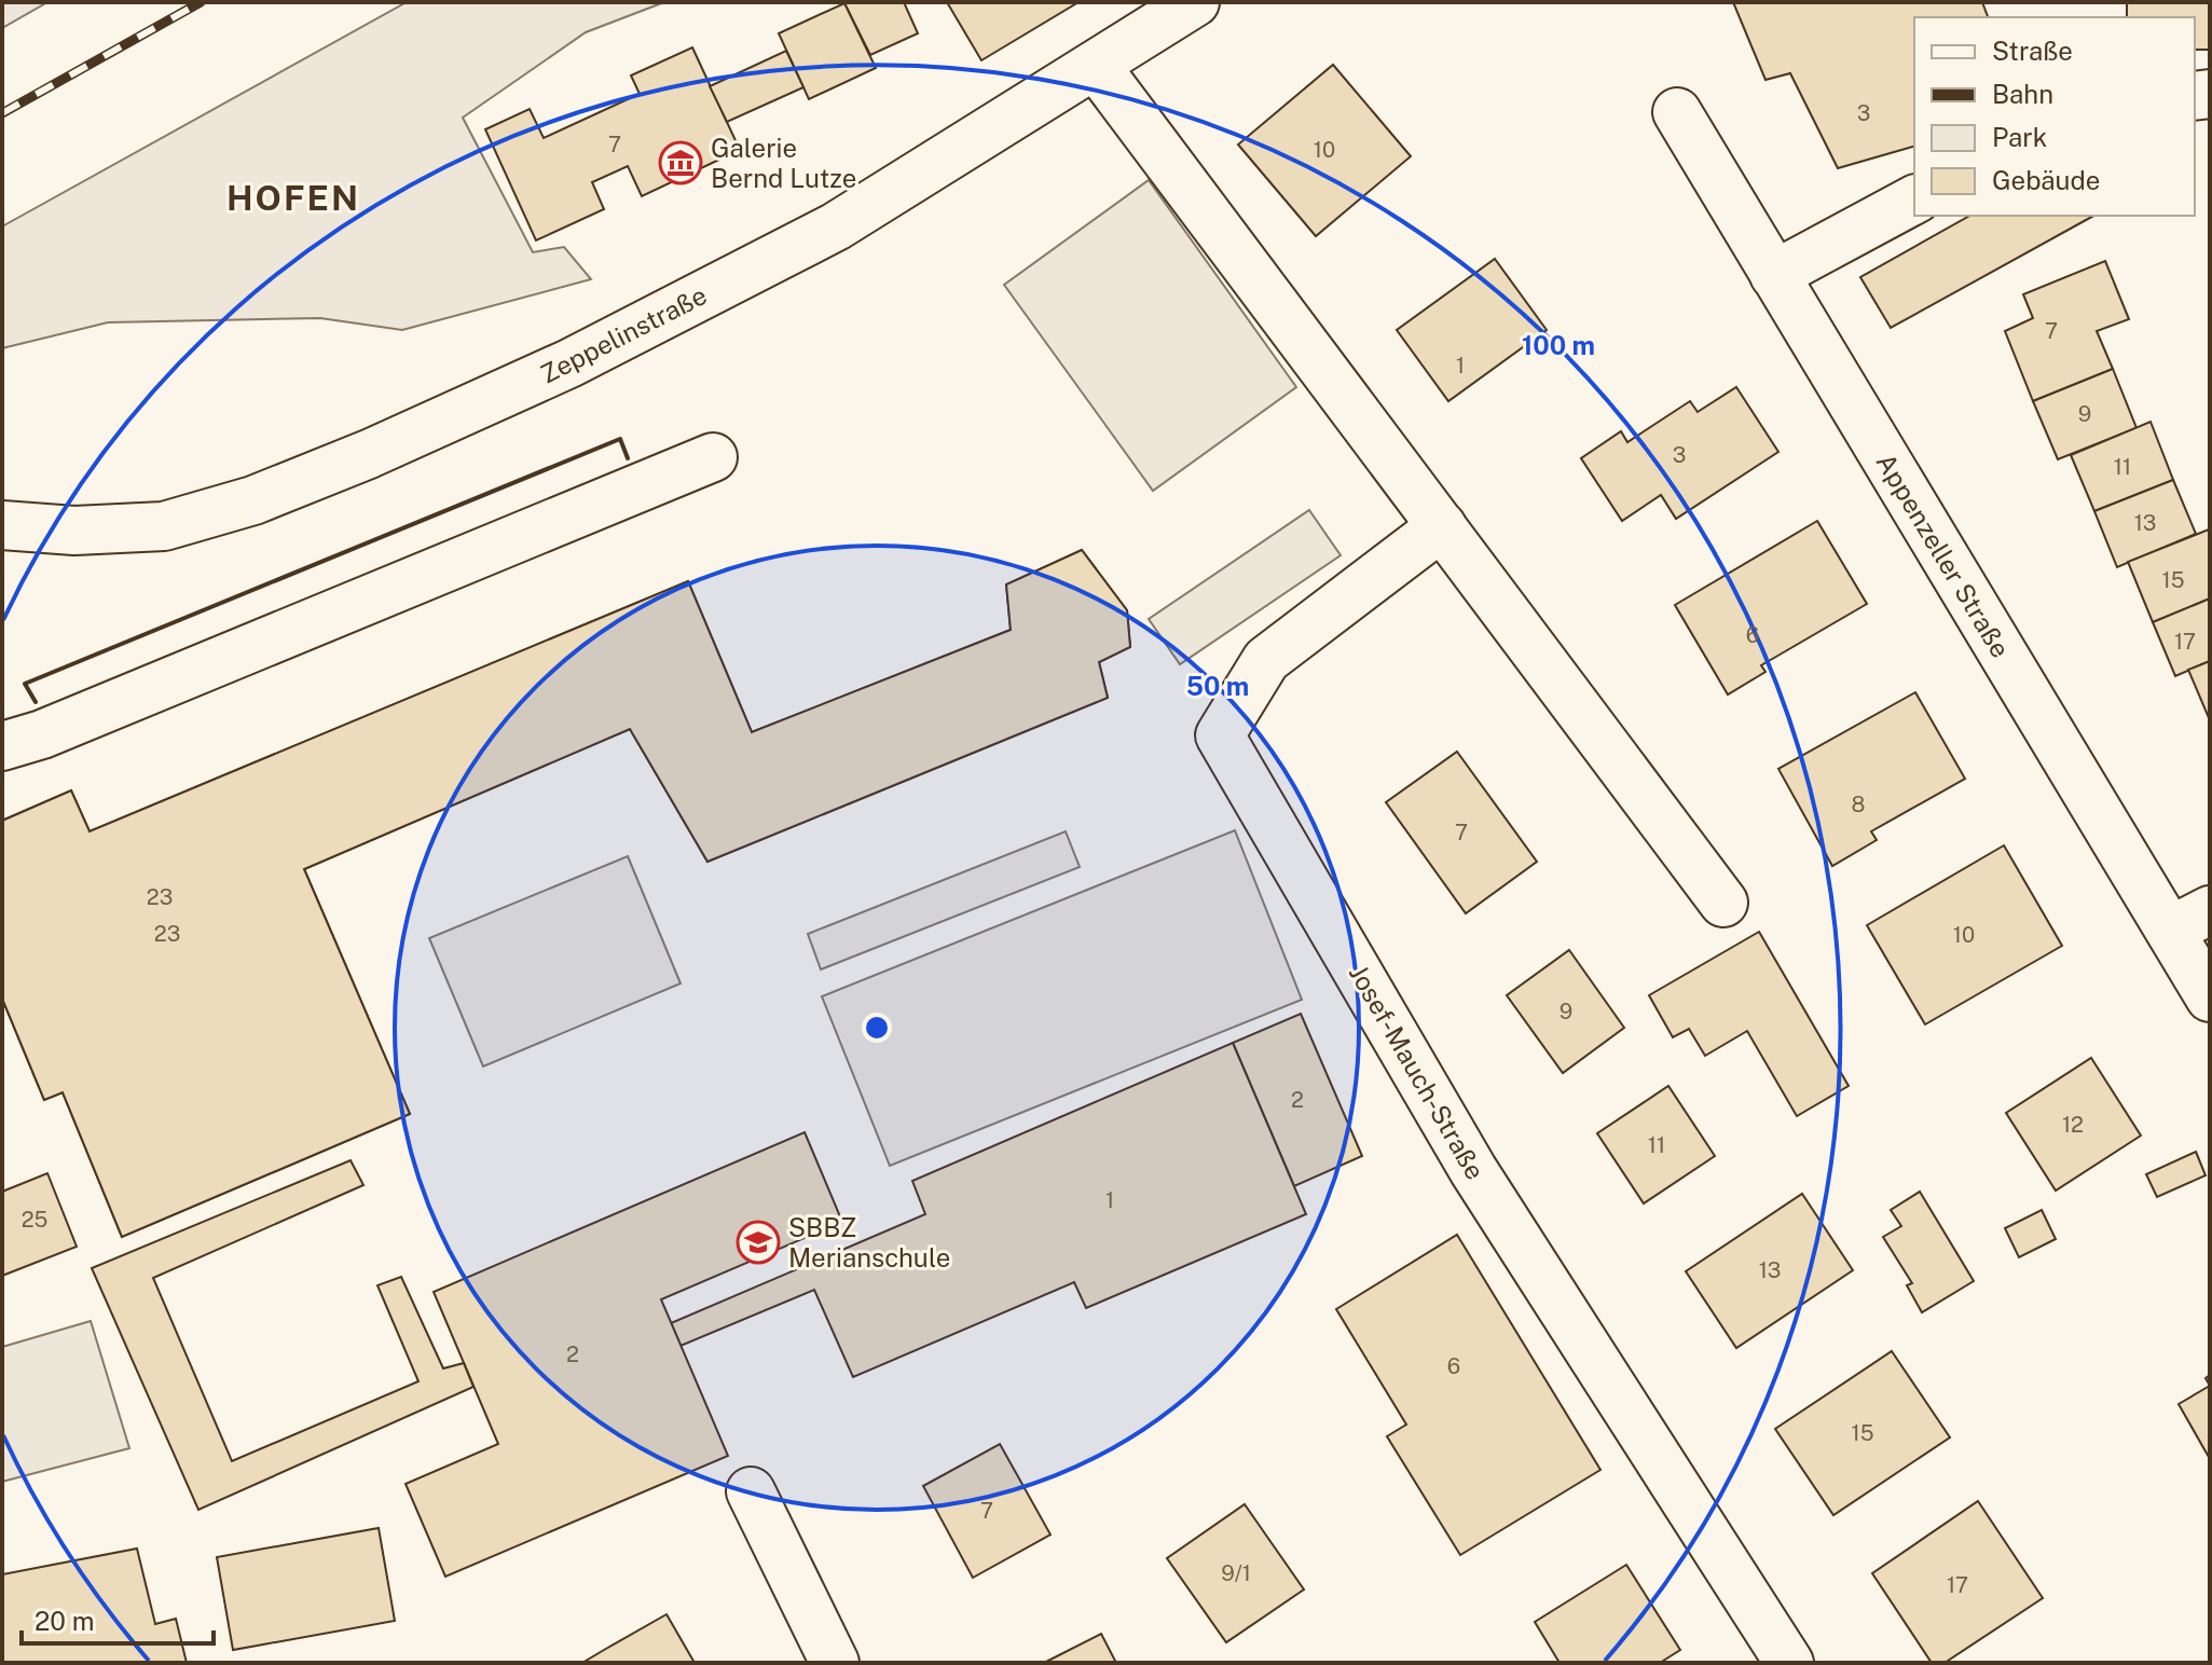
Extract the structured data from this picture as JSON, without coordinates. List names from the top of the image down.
{
  "streets": {
    "street": ["Zeppelinstraße", "Appenzeller Straße", "Josef-Mauch-Straße"]
  },
  "districts": ["HOFEN"],
  "places": {
    "museum": ["Galerie Bernd Lutze"],
    "school or university": ["SBBZ Merianschule"]
  },
  "house_numbers": [
    "3",
    "7",
    "10",
    "7",
    "1",
    "9",
    "3",
    "11",
    "13",
    "15",
    "6",
    "17",
    "8",
    "7",
    "23",
    "23",
    "10",
    "9",
    "2",
    "12",
    "11",
    "1",
    "25",
    "13",
    "2",
    "6",
    "15",
    "7",
    "9/1",
    "17"
  ],
  "legend": [
    "Straße",
    "Bahn",
    "Park",
    "Gebäude"
  ],
  "scale_bar": "20 m",
  "rings": ["100 m", "50 m"]
}
